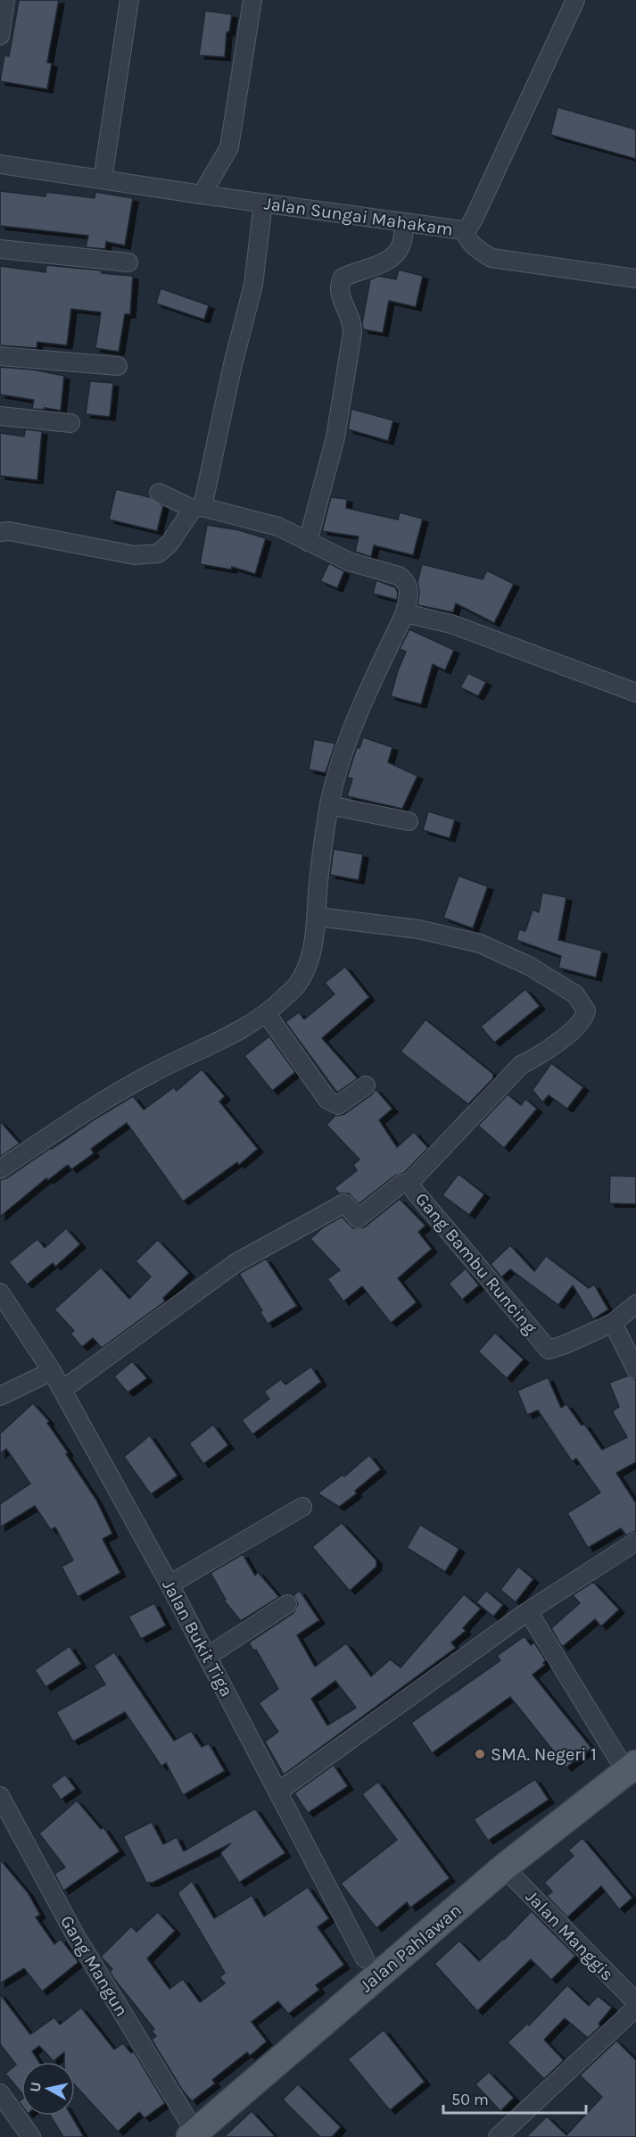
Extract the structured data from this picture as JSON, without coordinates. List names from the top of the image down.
{
  "streets": {
    "main road": ["Jalan Pahlawan"],
    "street": [
      "Jalan Sungai Mahakam",
      "Gang Bambu Runcing",
      "Jalan Bukit Tiga",
      "Jalan Manggis",
      "Gang Mangun"
    ]
  },
  "crossings": [
    ["Jalan Bukit Tiga", "Jalan Pahlawan"],
    ["Jalan Manggis", "Jalan Pahlawan"],
    ["Jalan Pahlawan", "Gang Mangun"]
  ],
  "places": ["SMA. Negeri 1"],
  "scale_bar": "50 m",
  "north": "left"
}
